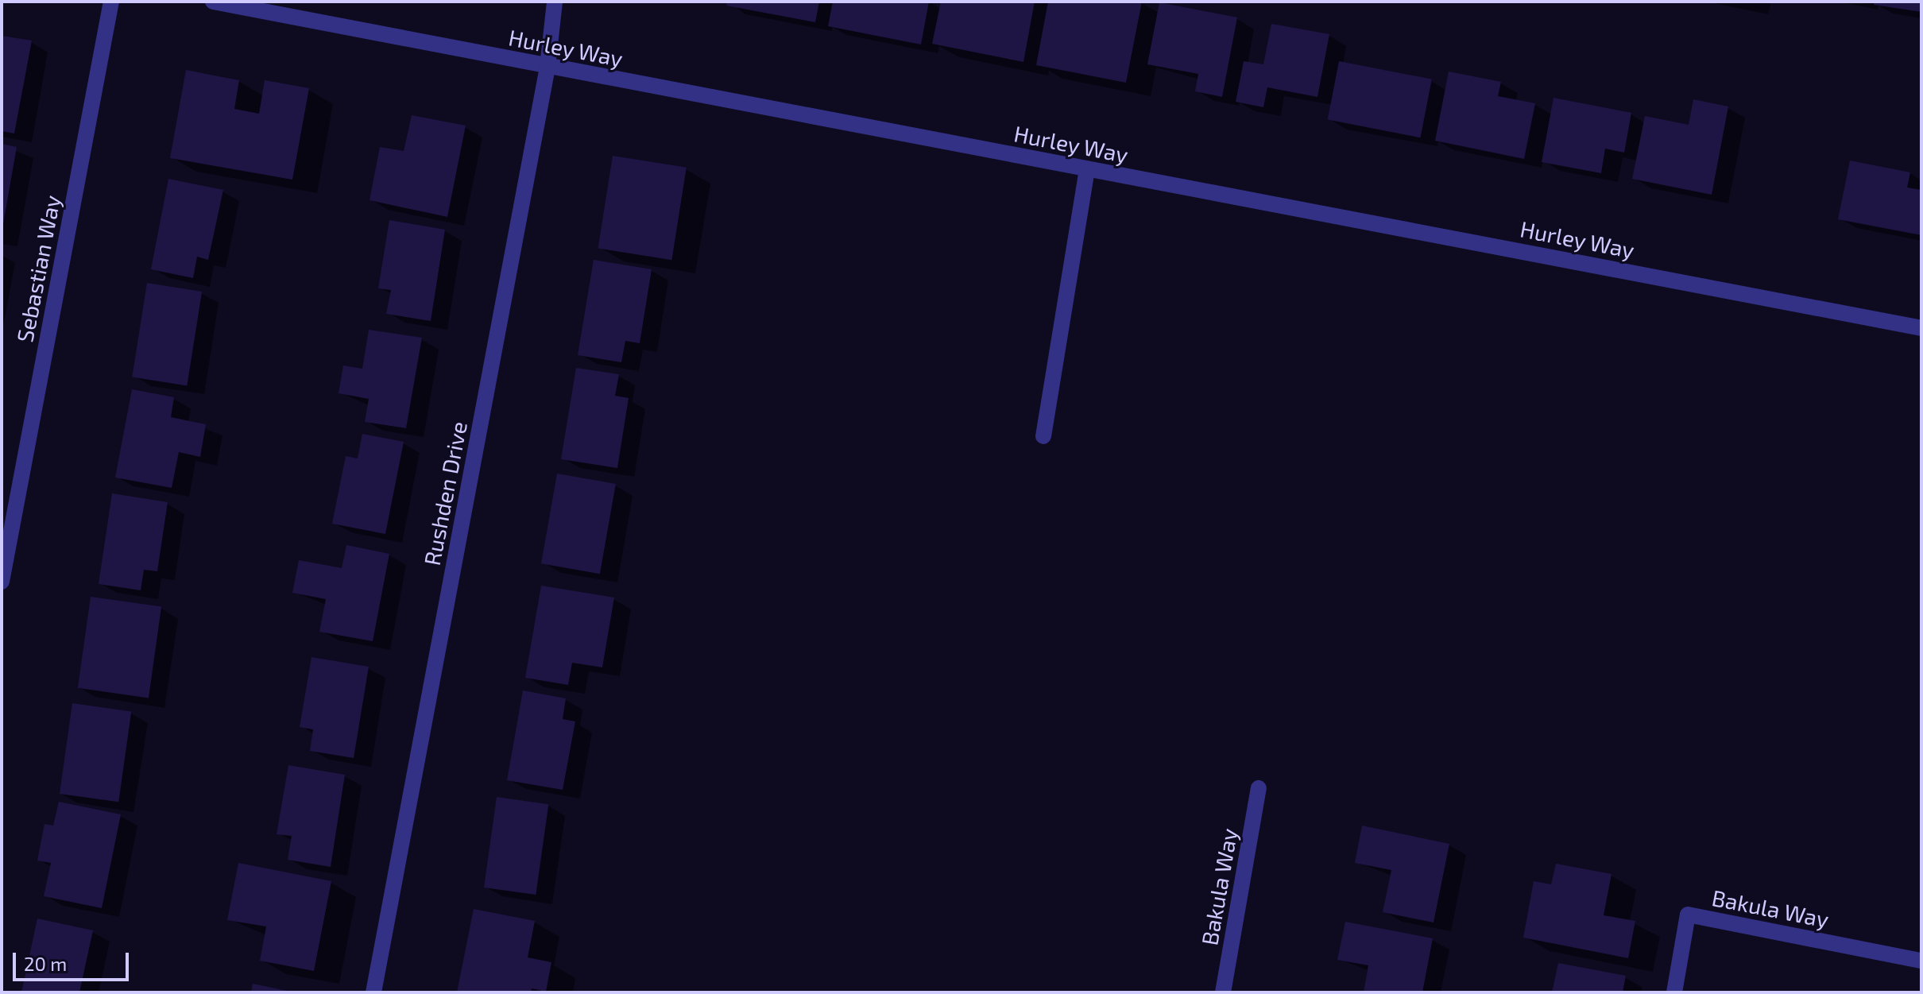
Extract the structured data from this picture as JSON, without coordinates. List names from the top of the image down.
{
  "streets": {
    "street": [
      "Hurley Way",
      "Sebastian Way",
      "Rushden Drive",
      "Bakula Way"
    ]
  },
  "crossings": [
    ["Hurley Way", "Rushden Drive"]
  ],
  "scale_bar": "20 m"
}
